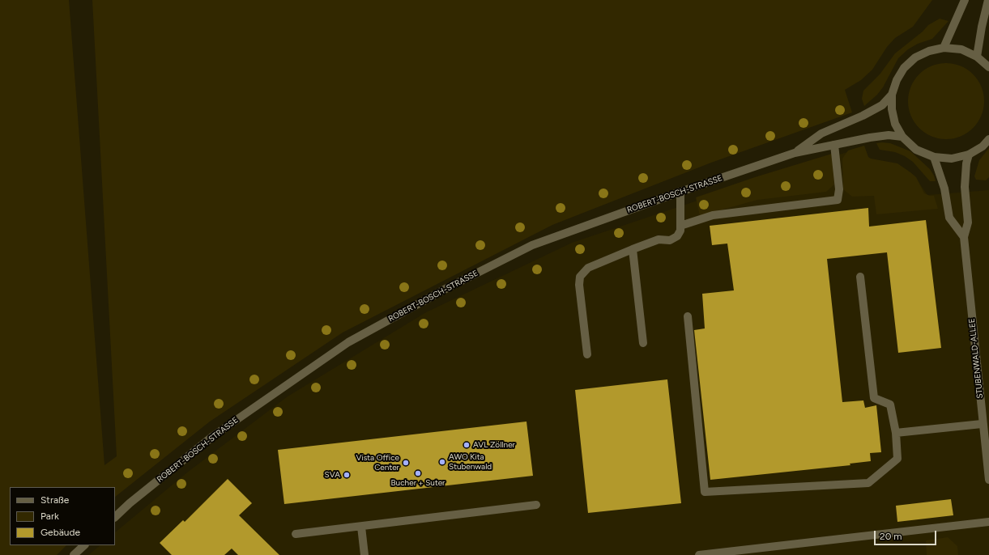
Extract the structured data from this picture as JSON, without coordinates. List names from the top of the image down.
{
  "streets": {
    "street": ["ROBERT-BOSCH-STRASSE", "STUBENWALD-ALLEE"]
  },
  "crossings": [
    ["ROBERT-BOSCH-STRASSE", "STUBENWALD-ALLEE"]
  ],
  "places": [
    "AVL Zöllner",
    "AWO Kita Stubenwald",
    "Vista Office Center",
    "Bucher + Suter",
    "SVA"
  ],
  "legend": ["Straße", "Park", "Gebäude"],
  "scale_bar": "20 m"
}
